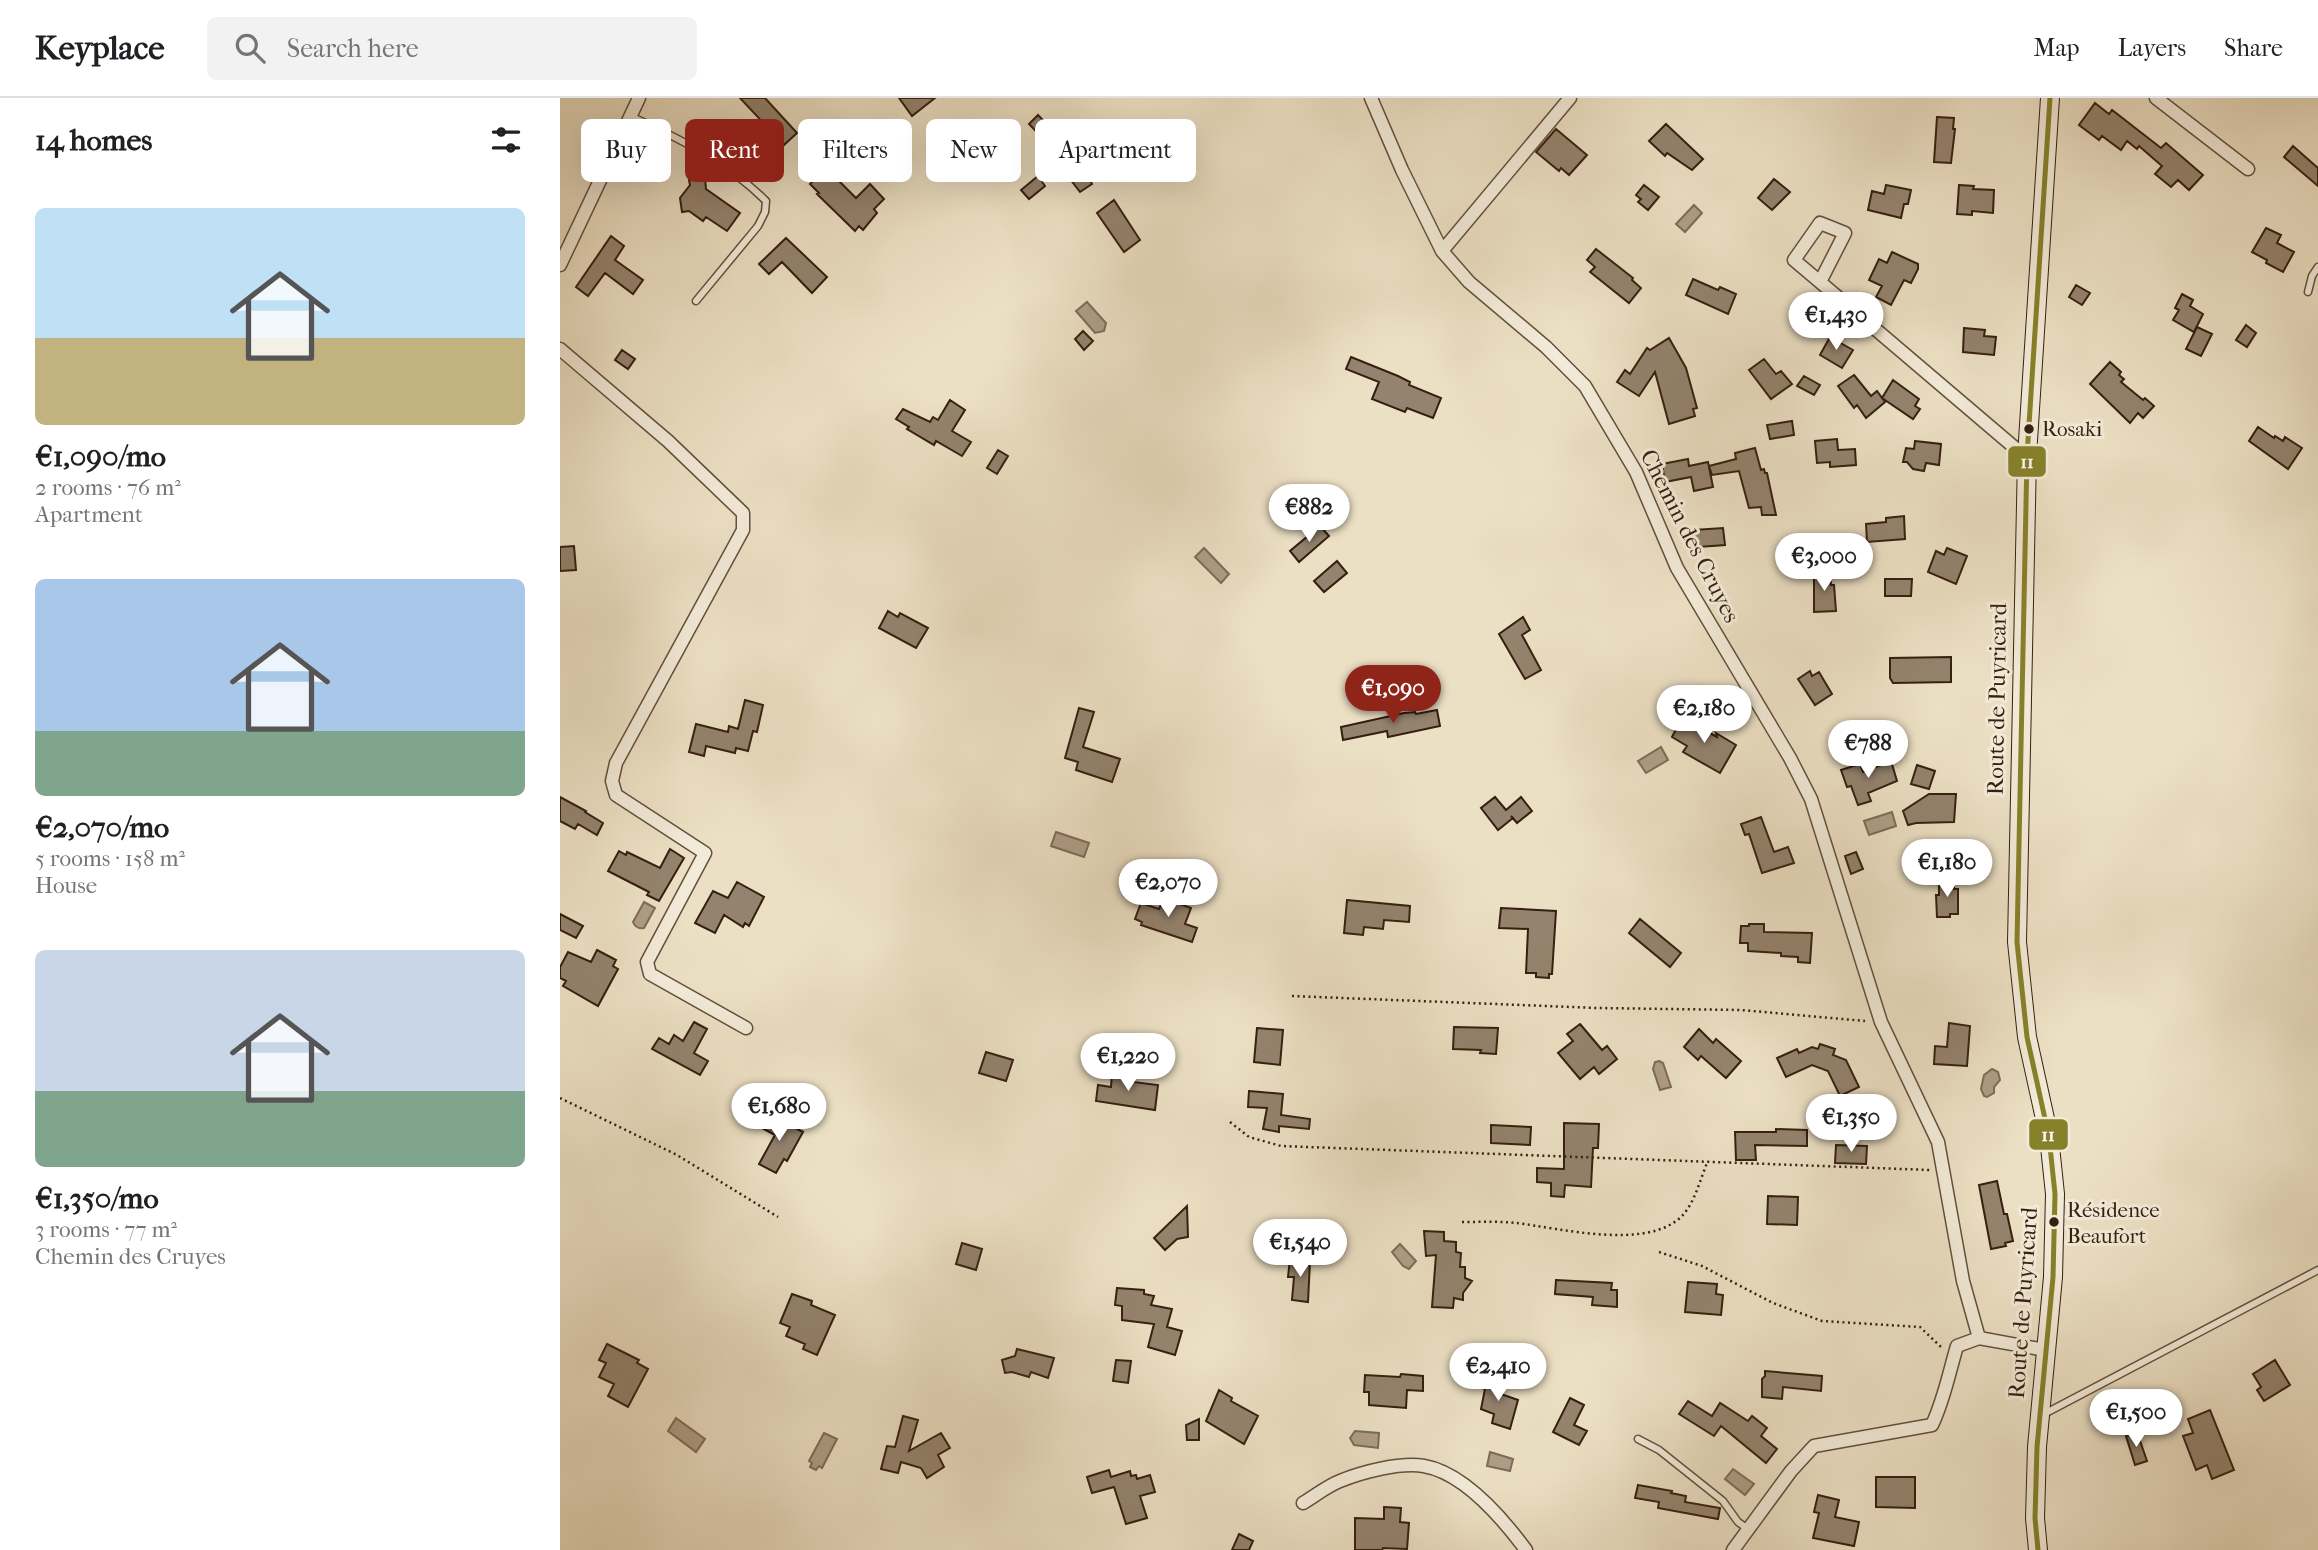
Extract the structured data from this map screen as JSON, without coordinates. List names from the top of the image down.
{
  "streets": {
    "main road": ["Route de Puyricard"],
    "street": ["Chemin des Cruyes"]
  },
  "places": ["Rosaki", "Résidence Beaufort"],
  "lines": ["transit line 11"],
  "page": {
    "header": "Keyplace",
    "search": "Search here",
    "nav": ["Map", "Layers", "Share"],
    "heading": "14 homes",
    "chip": [
      "Buy",
      "Rent",
      "Filters",
      "New",
      "Apartment"
    ],
    "list": [
      {
        "name": "€1,090/mo",
        "note": "2 rooms · 76 m² · Apartment"
      },
      {
        "name": "€2,070/mo",
        "note": "5 rooms · 158 m² · House"
      },
      {
        "name": "€1,350/mo",
        "note": "3 rooms · 77 m² · Chemin des Cruyes"
      }
    ],
    "price": [
      "€1,430",
      "€882",
      "€3,000",
      "€1,090",
      "€2,180",
      "€788",
      "€1,180",
      "€2,070",
      "€1,220",
      "€1,680",
      "€1,350",
      "€1,540",
      "€2,410",
      "€1,500"
    ]
  }
}
